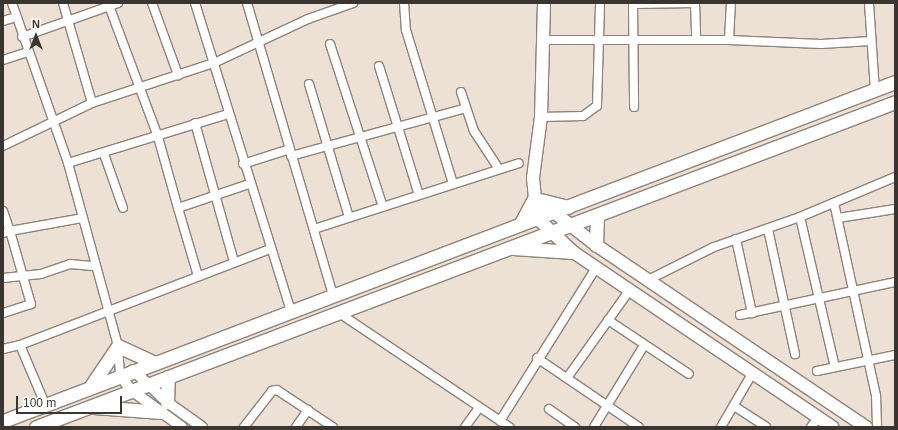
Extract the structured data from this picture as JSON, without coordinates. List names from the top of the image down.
{
  "scale_bar": "100 m",
  "north": "top"
}
